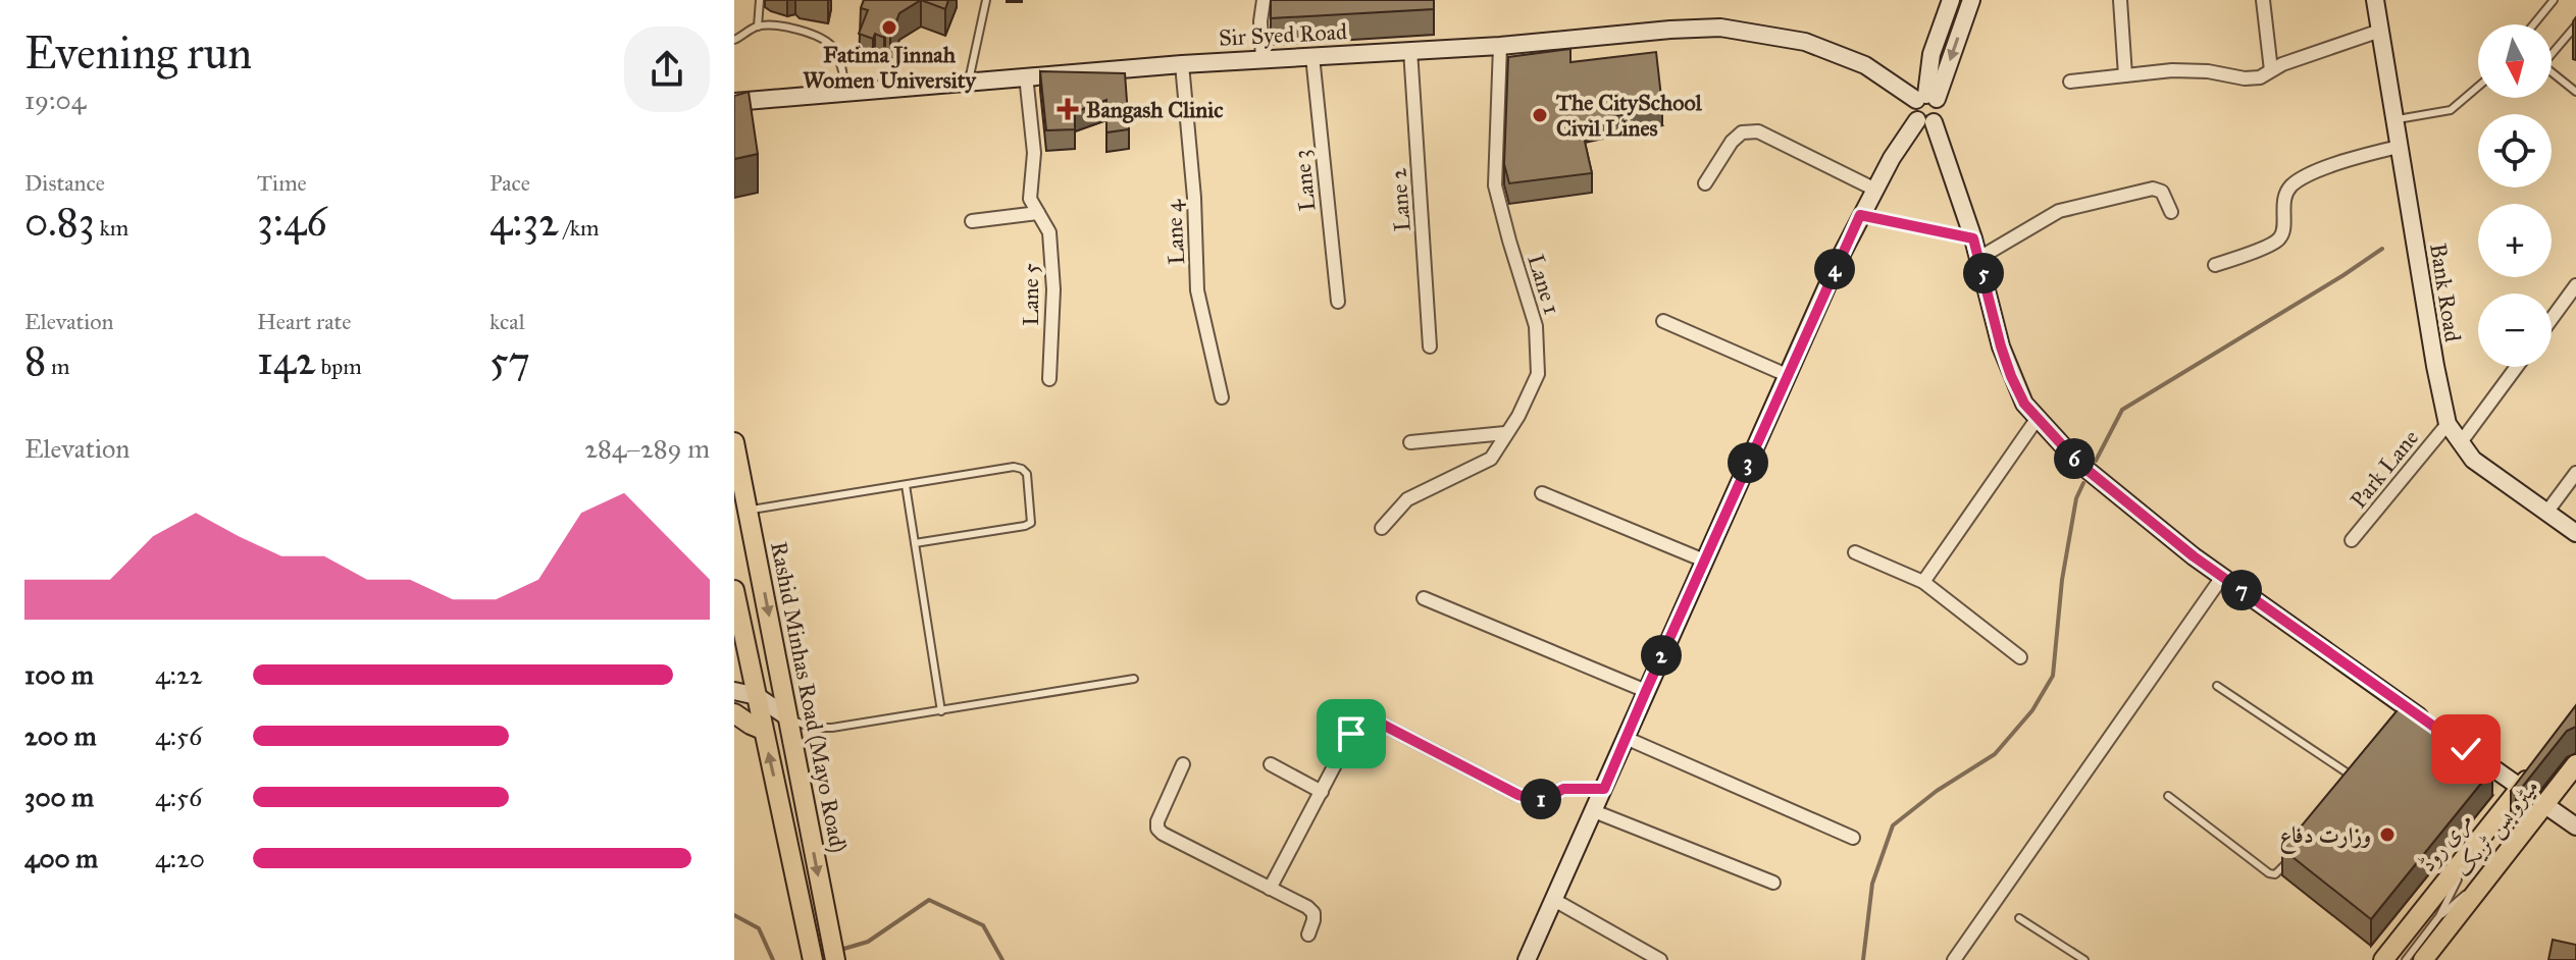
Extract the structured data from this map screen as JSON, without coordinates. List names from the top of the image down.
{
  "streets": {
    "main road": ["Rashid Minhas Road (Mayo Road)", "مری روڈ"],
    "street": [
      "Sir Syed Road",
      "Lane 3",
      "Lane 2",
      "Lane 4",
      "Lane 1",
      "Bank Road",
      "Lane 5",
      "Park Lane"
    ],
    "lane": ["میٹرو بس ٹریک"]
  },
  "crossings": [
    ["Sir Syed Road", "Lane 3"],
    ["Sir Syed Road", "Lane 2"],
    ["Sir Syed Road", "Lane 4"],
    ["Sir Syed Road", "Lane 1"],
    ["Sir Syed Road", "Lane 5"],
    ["Bank Road", "Park Lane"],
    ["میٹرو بس ٹریک", "مری روڈ"]
  ],
  "places": {
    "other": ["Fatima Jinnah Women University", "The CitySchool Civil Lines", "وزارت دفاع"],
    "health": ["Bangash Clinic"]
  },
  "north": "bottom",
  "page": {
    "heading": ["Evening run", "19:04"],
    "map_buttons": ["+", "−"],
    "stats": [
      ["Distance", "0.83 km"],
      ["Time", "3:46"],
      ["Pace", "4:32 /km"],
      ["Elevation", "8 m"],
      ["Heart rate", "142 bpm"],
      ["kcal", "57"]
    ],
    "pins": [
      "4",
      "5",
      "6",
      "3",
      "7",
      "2",
      "1"
    ],
    "chart": ["Elevation", "284–289 m"],
    "list": [
      {
        "name": "100 m",
        "note": "4:22"
      },
      {
        "name": "200 m",
        "note": "4:56"
      },
      {
        "name": "300 m",
        "note": "4:56"
      },
      {
        "name": "400 m",
        "note": "4:20"
      }
    ]
  }
}
